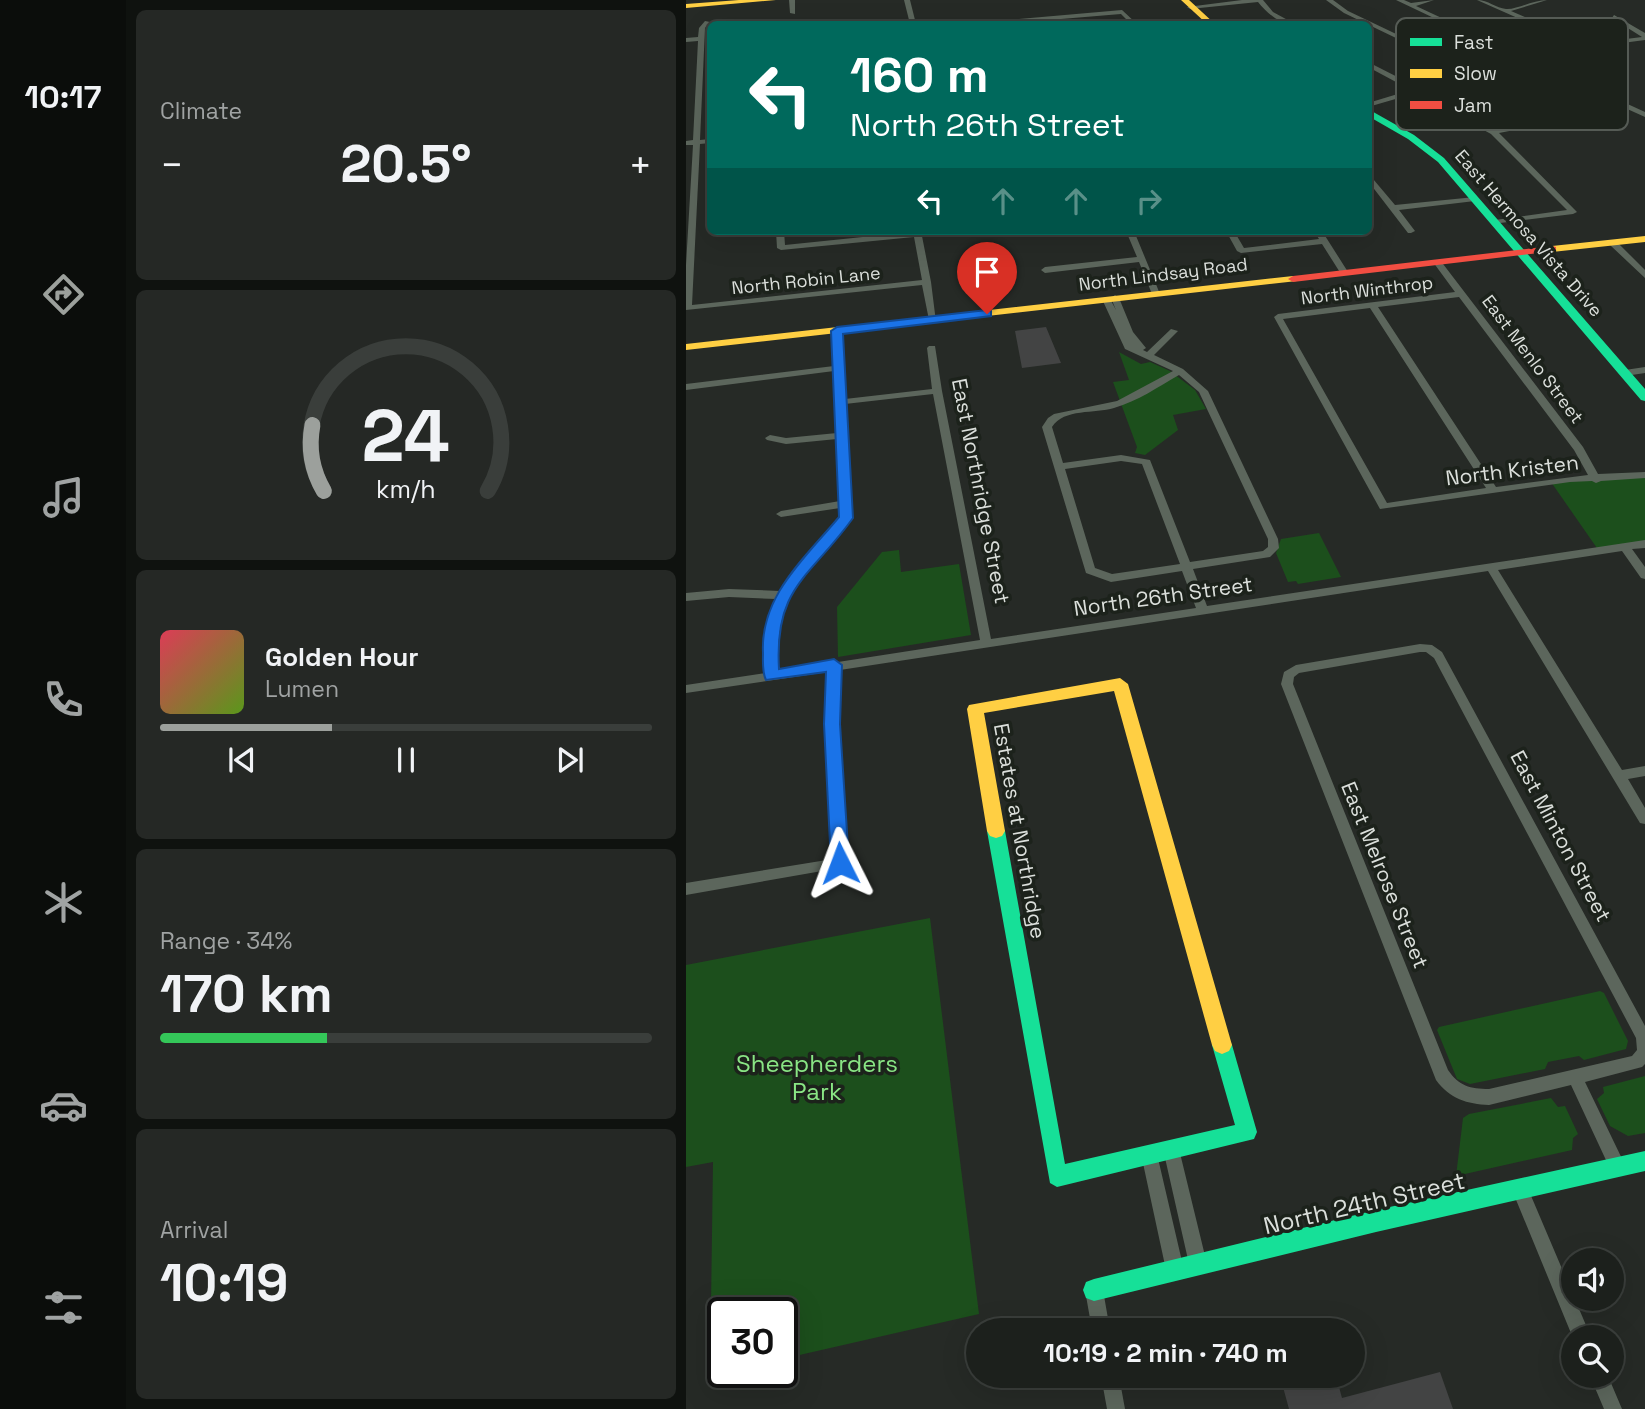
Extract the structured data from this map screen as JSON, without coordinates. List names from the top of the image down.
{
  "streets": {
    "street": [
      "East Hermosa Vista Drive",
      "North Lindsay Road",
      "North Robin Lane",
      "North Winthrop",
      "East Menlo Street",
      "North Kristen",
      "East Northridge Street",
      "North 26th Street",
      "Estates at Northridge",
      "East Minton Street",
      "East Melrose Street",
      "North 24th Street"
    ]
  },
  "crossings": [
    ["East Hermosa Vista Drive", "North Lindsay Road"],
    ["North Lindsay Road", "East Menlo Street"],
    ["North Winthrop", "East Menlo Street"],
    ["North Winthrop", "North Kristen"],
    ["East Menlo Street", "North Kristen"],
    ["East Northridge Street", "North 26th Street"]
  ],
  "parks": ["Sheepherders Park"],
  "legend": ["Fast", "Slow", "Jam"],
  "page": {
    "tabs": "10:17",
    "tile": [
      "Climate",
      ["Range · 34%", "170 km"],
      ["Arrival", "10:19"]
    ],
    "turn": ["160 m", "North 26th Street"],
    "heat": ["−", "20.5°", "+"],
    "song": ["Golden Hour", "Lumen"],
    "limit": "30",
    "trip": "10:19 · 2 min · 740 m",
    "gauge": ["24", "km/h"]
  }
}
